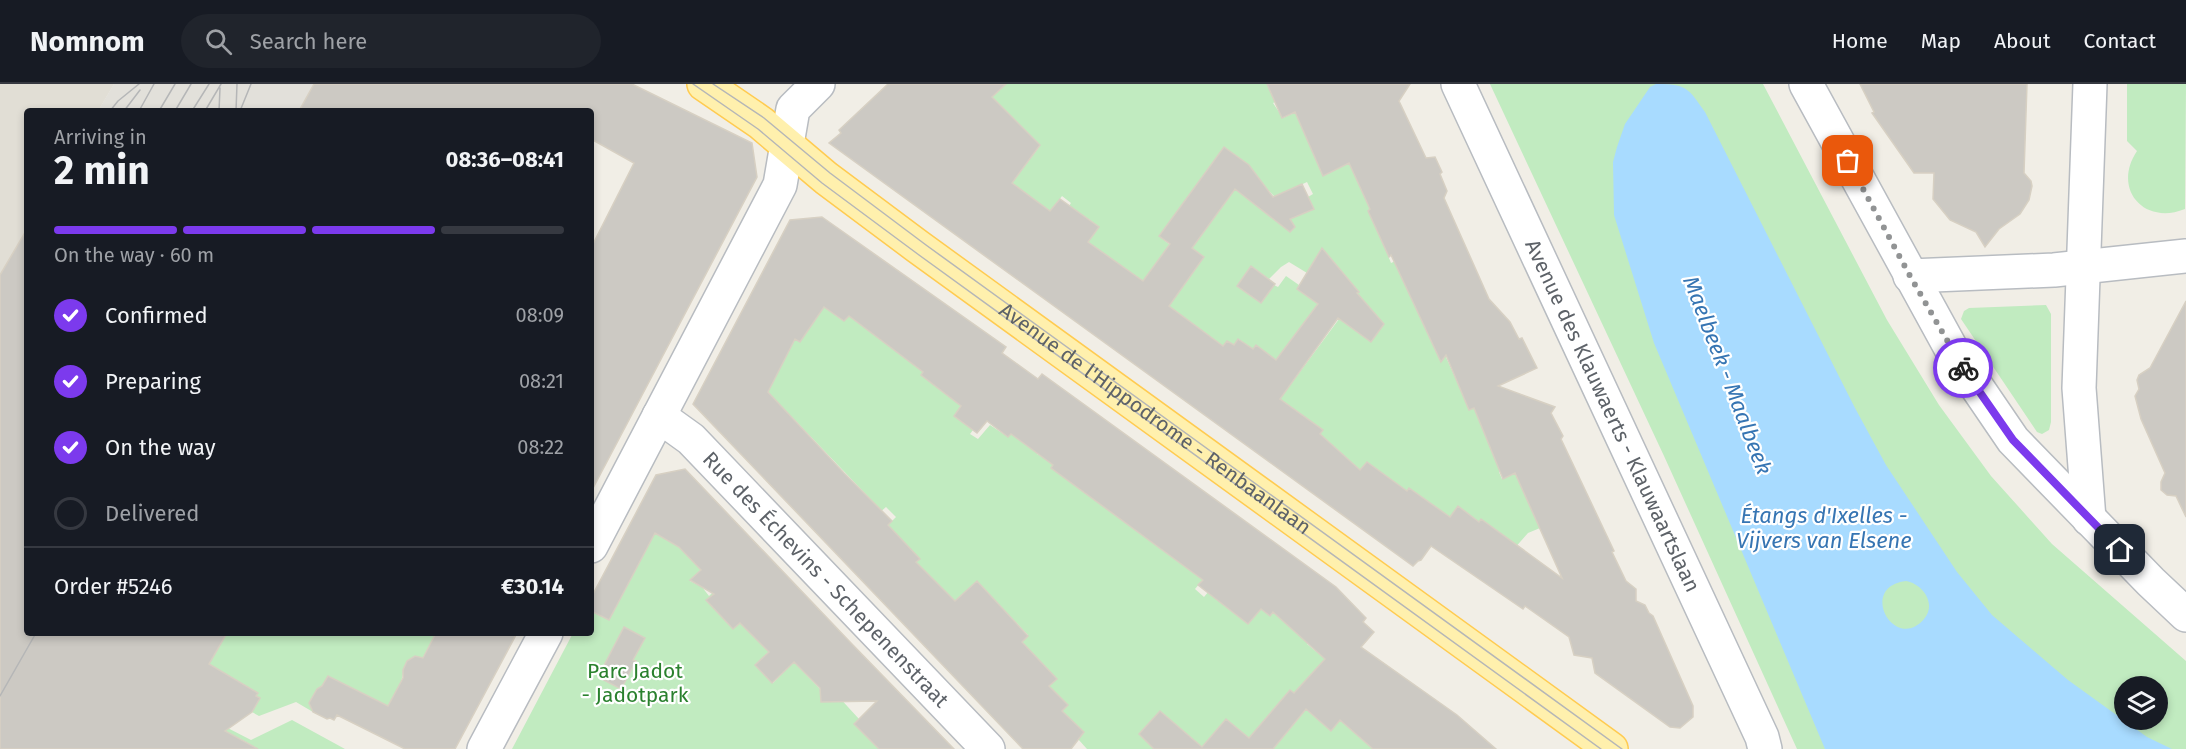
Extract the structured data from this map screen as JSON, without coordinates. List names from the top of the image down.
{
  "streets": {
    "main road": ["Avenue de l'Hippodrome - Renbaanlaan"],
    "street": ["Avenue des Klauwaerts - Klauwaartslaan", "Rue des Échevins - Schepenenstraat"]
  },
  "water": ["Maelbeek - Maalbeek", "Étangs d'Ixelles - Vijvers van Elsene"],
  "parks": ["Parc Jadot - Jadotpark"],
  "page": {
    "header": "Nomnom",
    "search": "Search here",
    "nav": [
      "Home",
      "Map",
      "About",
      "Contact"
    ],
    "heading": ["2 min", "Arriving in", "08:36–08:41"],
    "panel": ["Order #5246", "€30.14"],
    "bar": "On the way · 60 m",
    "list": [
      ["Confirmed", "08:09"],
      ["Preparing", "08:21"],
      ["On the way", "08:22"],
      "Delivered"
    ]
  }
}
